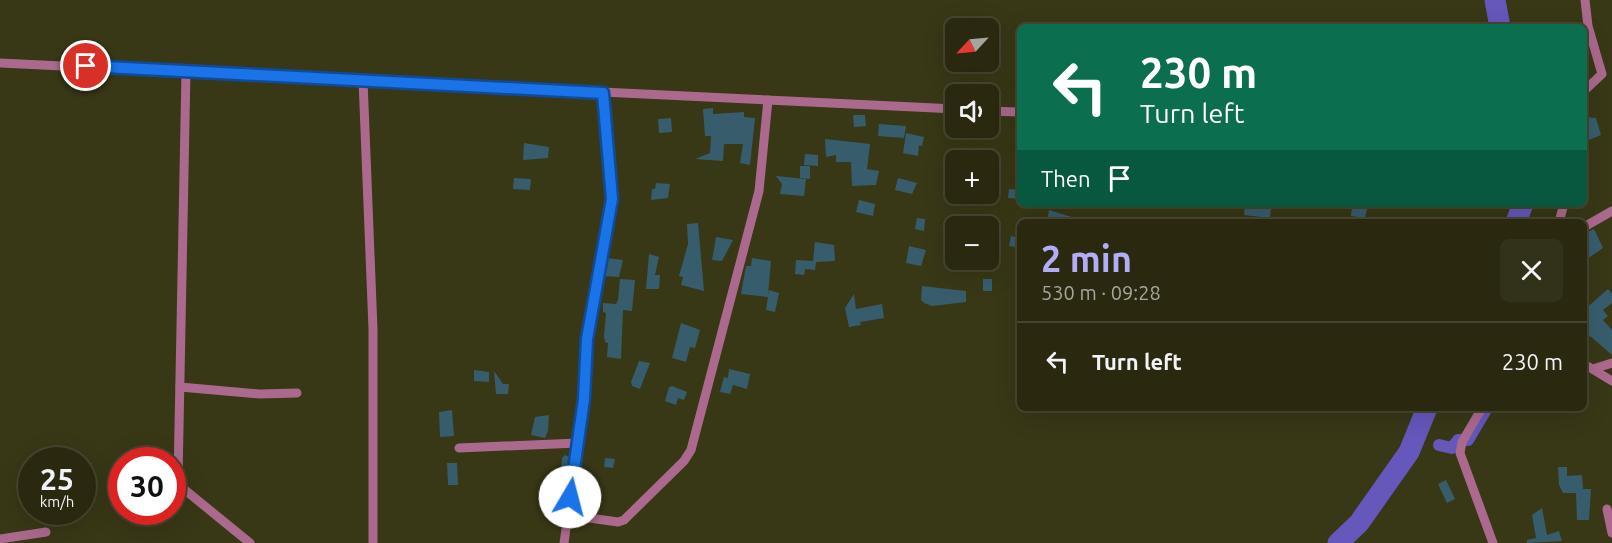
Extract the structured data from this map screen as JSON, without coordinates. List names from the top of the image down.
{
  "north": "bottom left",
  "page": {
    "map_buttons": ["+", "−"],
    "turn": ["230 m", "Turn left"],
    "then": "Then",
    "heading": ["2 min", "530 m · 09:28"],
    "list": [
      {
        "name": "Turn left",
        "value": "230 m"
      }
    ],
    "speed": "25 km/h",
    "limit": "30"
  }
}
